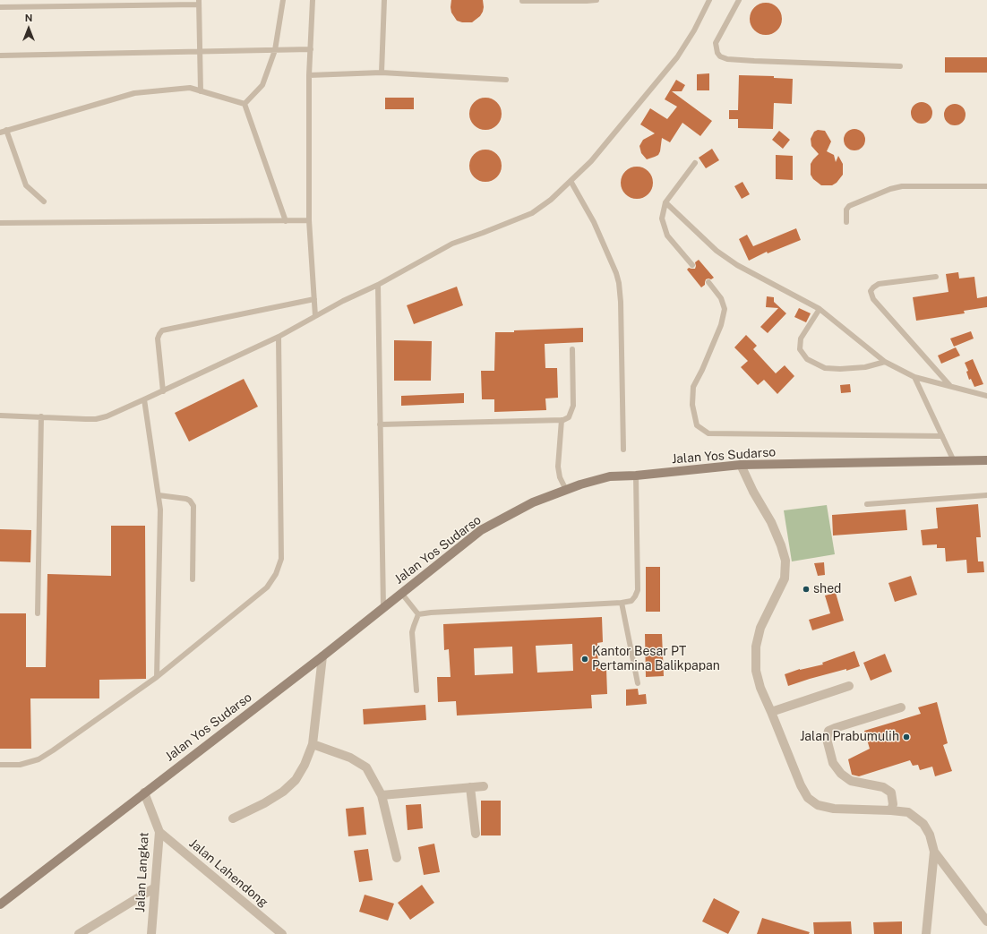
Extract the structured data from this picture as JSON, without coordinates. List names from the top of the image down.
{
  "streets": {
    "main road": ["Jalan Yos Sudarso"],
    "street": ["Jalan Langkat", "Jalan Lahendong"]
  },
  "crossings": [
    ["Jalan Yos Sudarso", "Jalan Langkat"],
    ["Jalan Langkat", "Jalan Lahendong"]
  ],
  "places": ["shed", "Kantor Besar PT Pertamina Balikpapan", "Jalan Prabumulih"],
  "north": "top"
}
